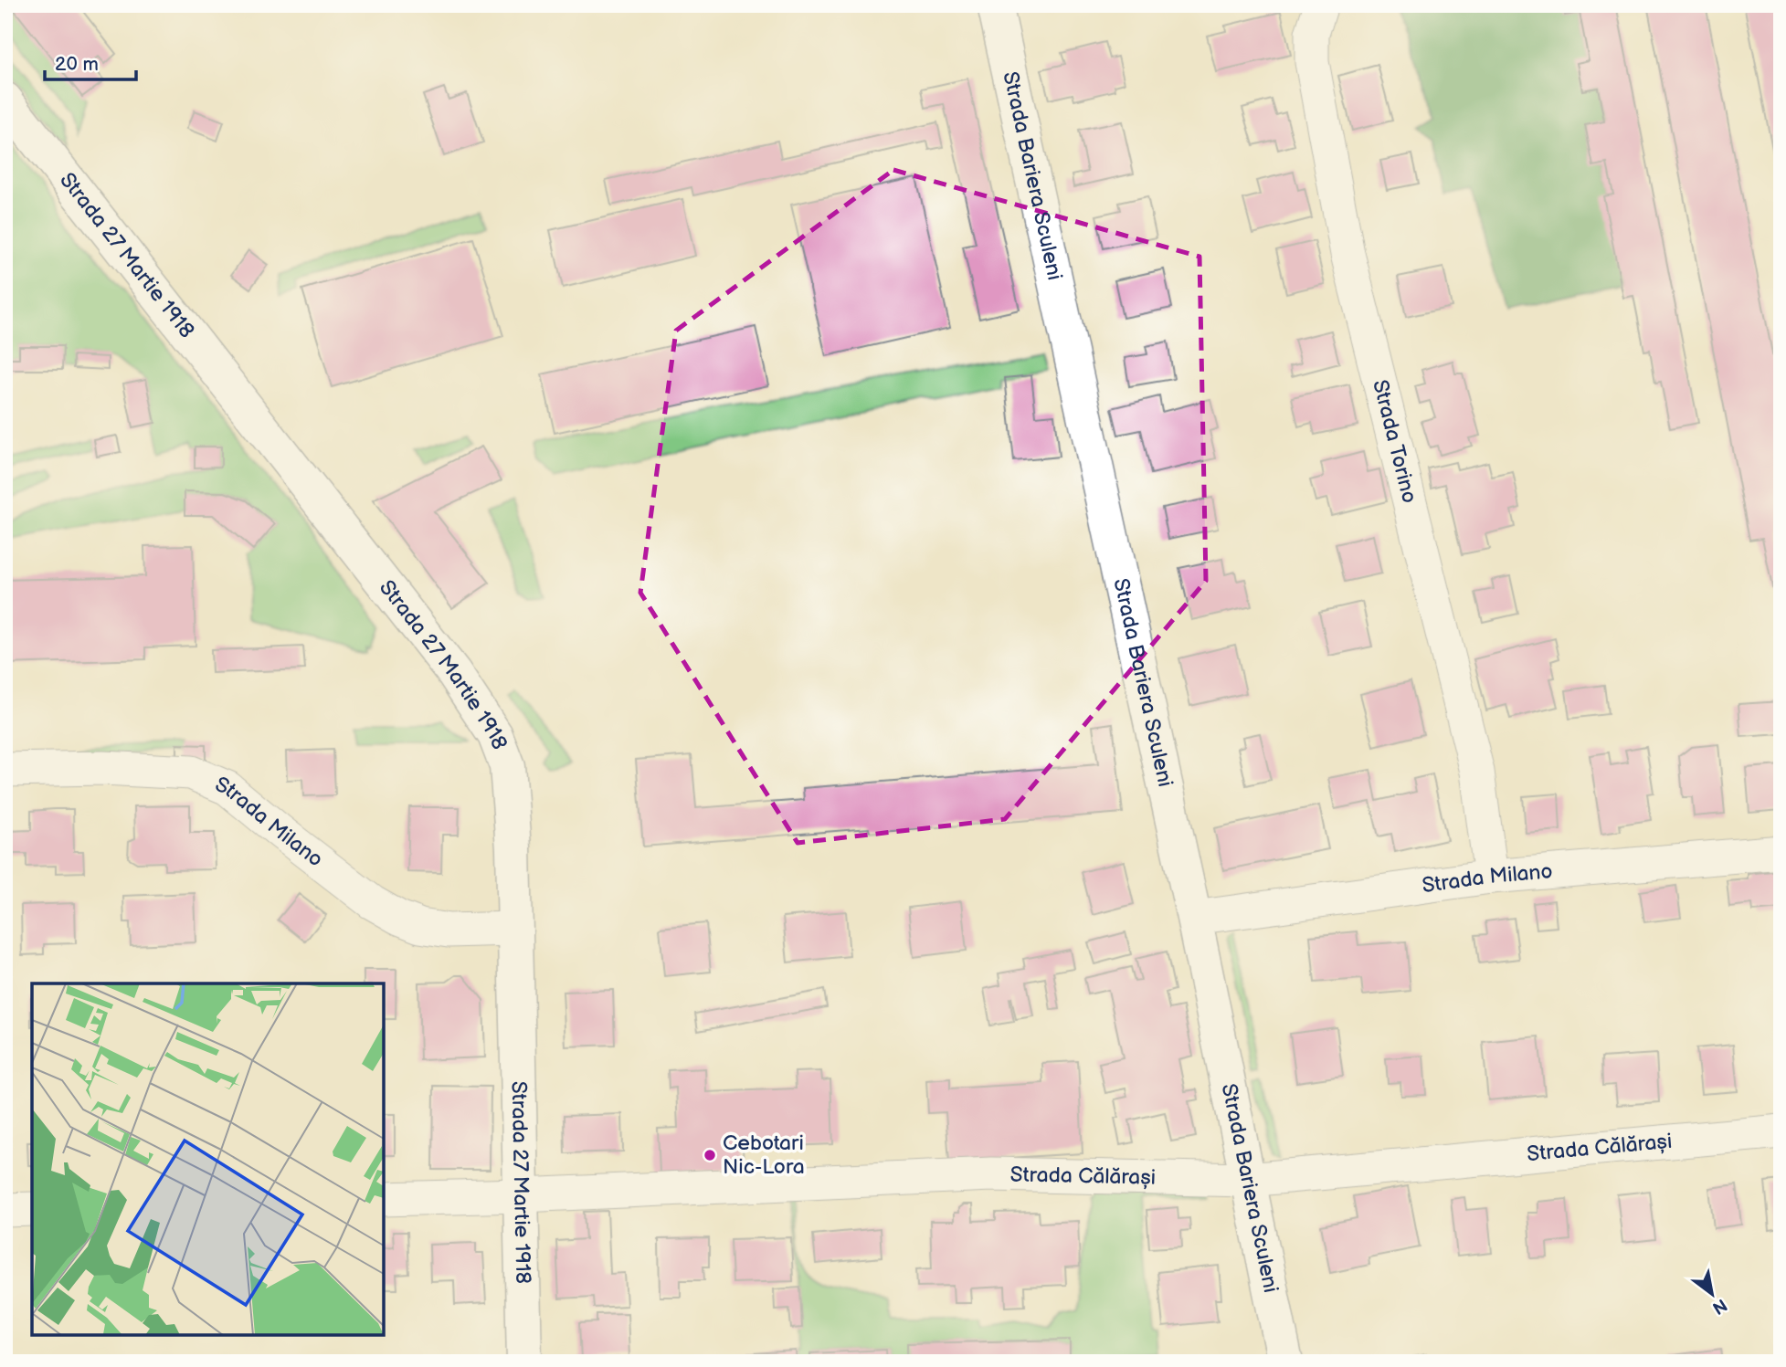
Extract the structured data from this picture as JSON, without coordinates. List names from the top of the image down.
{
  "streets": {
    "main road": ["Strada Bariera Sculeni", "Strada 27 Martie 1918"],
    "street": ["Strada Torino", "Strada Milano", "Strada Călărași"]
  },
  "crossings": [
    ["Strada Bariera Sculeni", "Strada Milano"],
    ["Strada Bariera Sculeni", "Strada Călărași"],
    ["Strada 27 Martie 1918", "Strada Milano"],
    ["Strada 27 Martie 1918", "Strada Călărași"],
    ["Strada Torino", "Strada Milano"]
  ],
  "places": ["Cebotari Nic-Lora"],
  "scale_bar": "20 m",
  "north": "bottom right"
}
